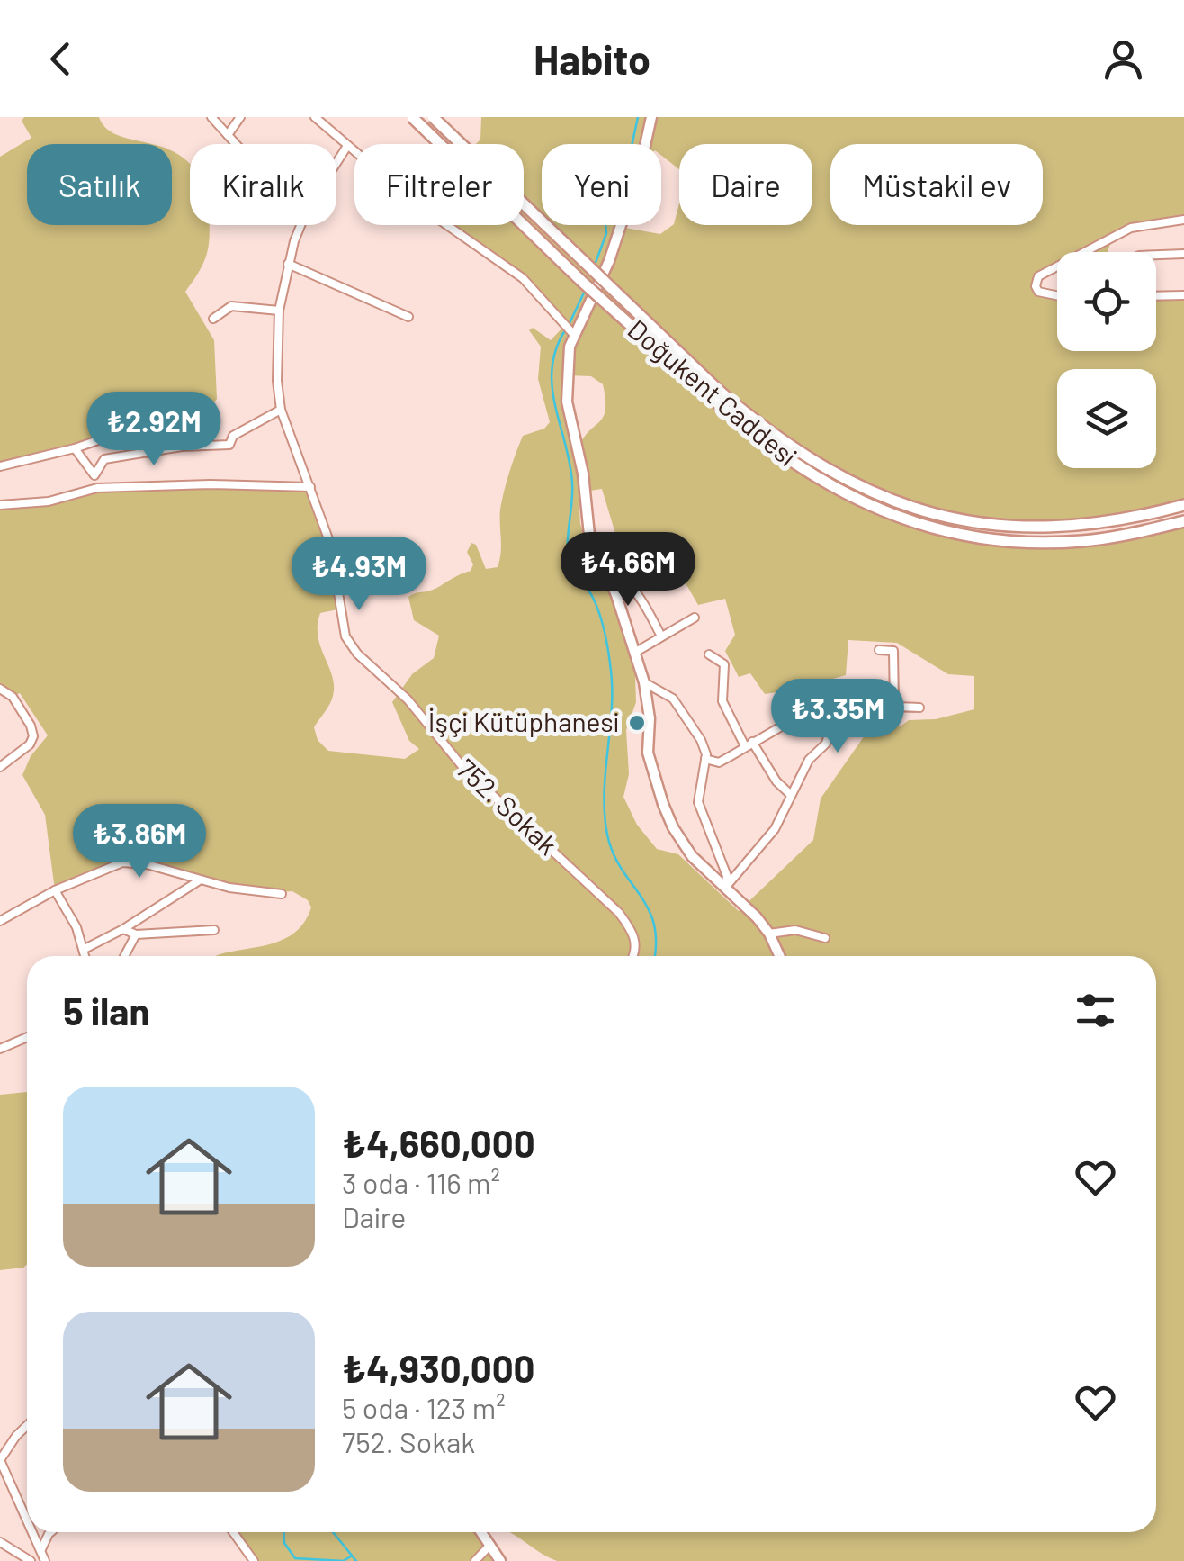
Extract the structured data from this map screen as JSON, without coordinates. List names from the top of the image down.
{
  "streets": {
    "main road": ["Doğukent Caddesi"],
    "street": ["752. Sokak"]
  },
  "places": ["İşçi Kütüphanesi"],
  "page": {
    "header": "Habito",
    "chip": [
      "Satılık",
      "Kiralık",
      "Filtreler",
      "Yeni",
      "Daire",
      "Müstakil ev"
    ],
    "price": [
      "₺2.92M",
      "₺4.66M",
      "₺4.93M",
      "₺3.35M",
      "₺3.86M"
    ],
    "heading": "5 ilan",
    "list": [
      {
        "name": "₺4,660,000",
        "note": "3 oda · 116 m² · Daire"
      },
      {
        "name": "₺4,930,000",
        "note": "5 oda · 123 m² · 752. Sokak"
      }
    ]
  }
}
